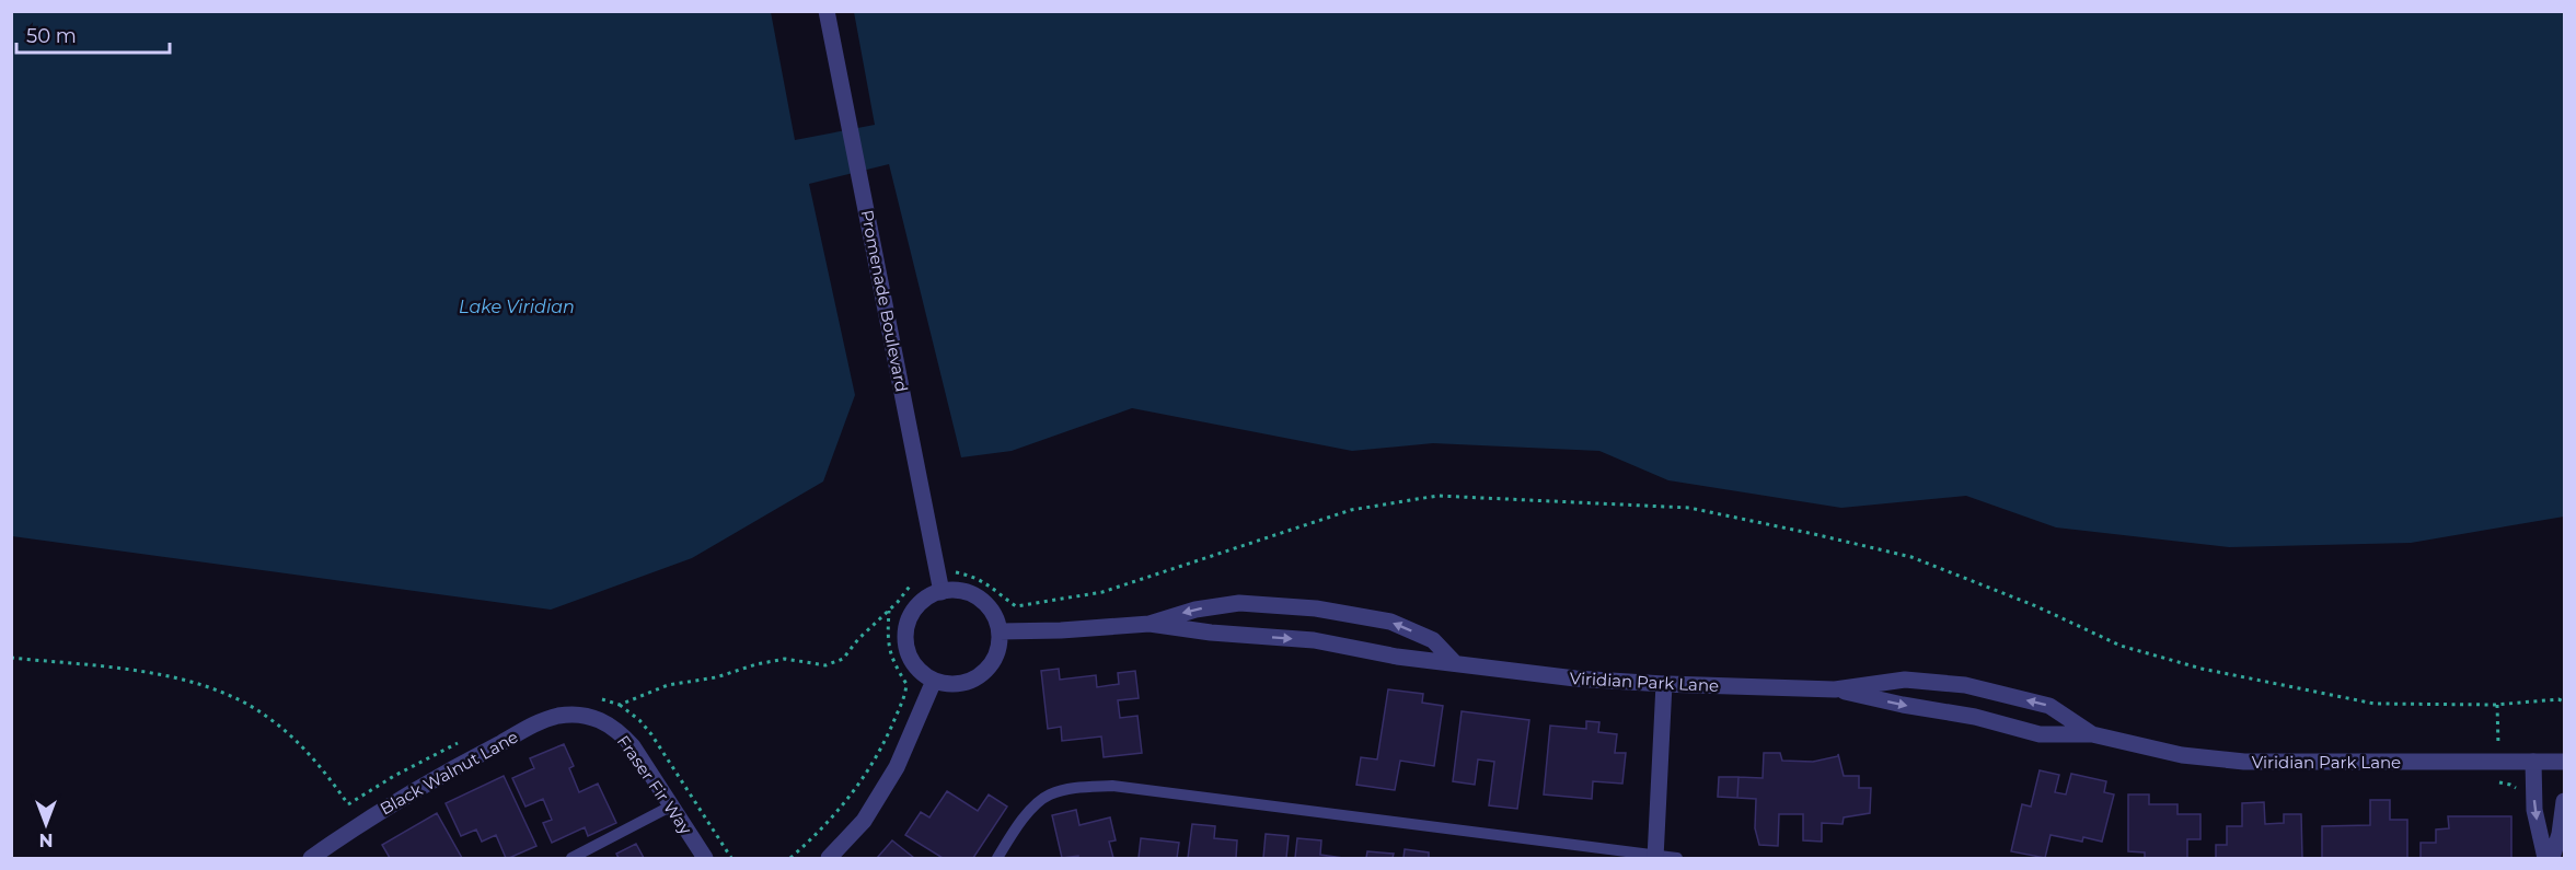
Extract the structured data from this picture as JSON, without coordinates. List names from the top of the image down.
{
  "streets": {
    "street": [
      "Promenade Boulevard",
      "Viridian Park Lane",
      "Black Walnut Lane",
      "Fraser Fir Way"
    ]
  },
  "crossings": [
    ["Promenade Boulevard", "Viridian Park Lane"],
    ["Black Walnut Lane", "Fraser Fir Way"]
  ],
  "water": ["Lake Viridian"],
  "scale_bar": "50 m",
  "north": "bottom"
}
